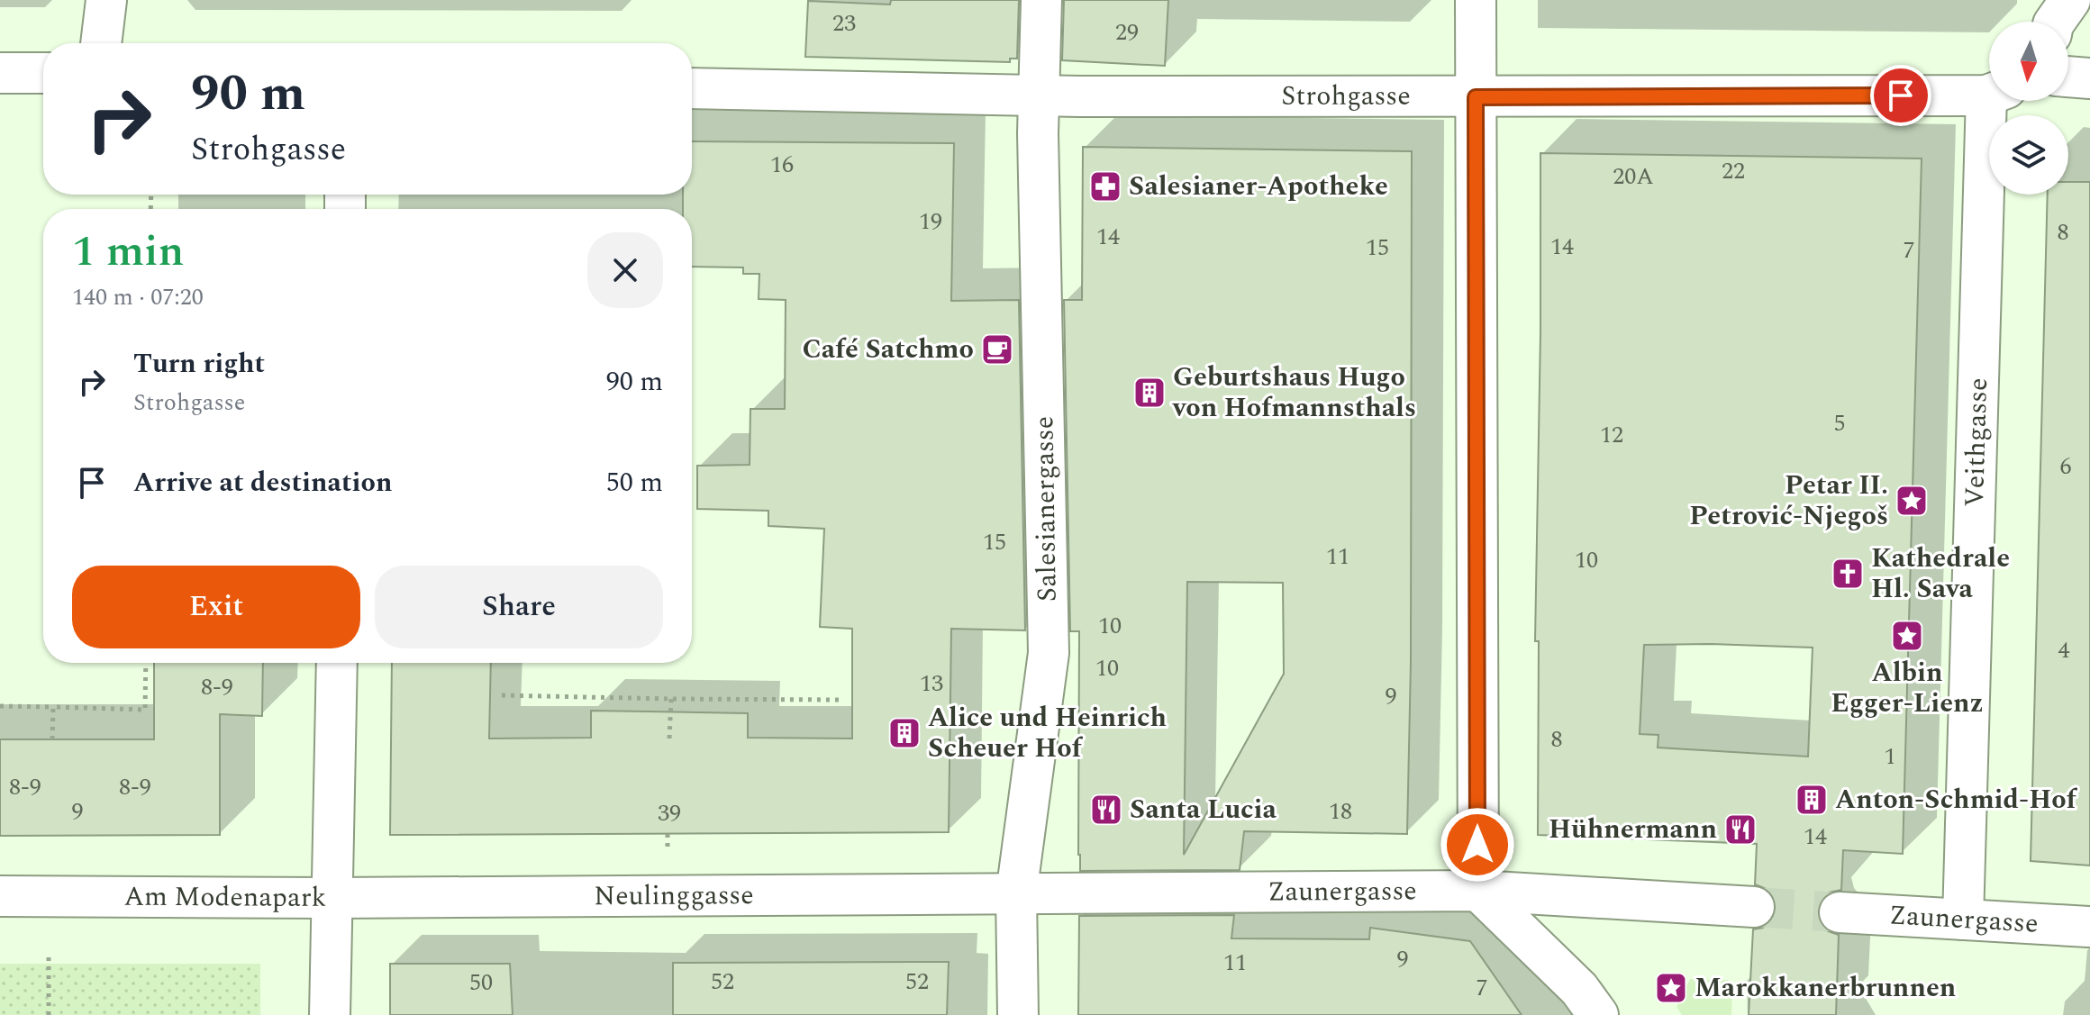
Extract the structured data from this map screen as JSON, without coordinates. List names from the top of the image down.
{
  "streets": {
    "street": [
      "Strohgasse",
      "Veithgasse",
      "Salesianergasse",
      "Zaunergasse",
      "Neulinggasse",
      "Am Modenapark"
    ]
  },
  "crossings": [
    ["Strohgasse", "Salesianergasse"],
    ["Veithgasse", "Zaunergasse"],
    ["Salesianergasse", "Zaunergasse"],
    ["Salesianergasse", "Neulinggasse"],
    ["Zaunergasse", "Neulinggasse"],
    ["Neulinggasse", "Am Modenapark"]
  ],
  "places": {
    "pharmacy": ["Salesianer-Apotheke"],
    "cafe": ["Café Satchmo"],
    "building": ["Geburtshaus Hugo von Hofmannsthals", "Alice und Heinrich Scheuer Hof", "Anton-Schmid-Hof"],
    "place": ["Petar II. Petrović-Njegoš", "Albin Egger-Lienz", "Marokkanerbrunnen"],
    "church": ["Kathedrale Hl. Sava"],
    "restaurant": ["Santa Lucia", "Hühnermann"]
  },
  "house_numbers": [
    "23",
    "29",
    "16",
    "22",
    "20A",
    "19",
    "8",
    "14",
    "14",
    "15",
    "7",
    "5",
    "12",
    "6",
    "15",
    "11",
    "10",
    "10",
    "4",
    "10",
    "13",
    "8-9",
    "9",
    "8",
    "1",
    "8-9",
    "8-9",
    "9",
    "18",
    "39",
    "14",
    "9",
    "11",
    "52",
    "52",
    "50",
    "7"
  ],
  "north": "bottom",
  "page": {
    "turn": ["90 m", "Strohgasse"],
    "heading": ["1 min", "140 m · 07:20"],
    "list": [
      {
        "name": "Turn right",
        "note": "Strohgasse",
        "value": "90 m"
      },
      {
        "name": "Arrive at destination",
        "value": "50 m"
      }
    ],
    "buttons": ["Exit", "Share"]
  }
}
